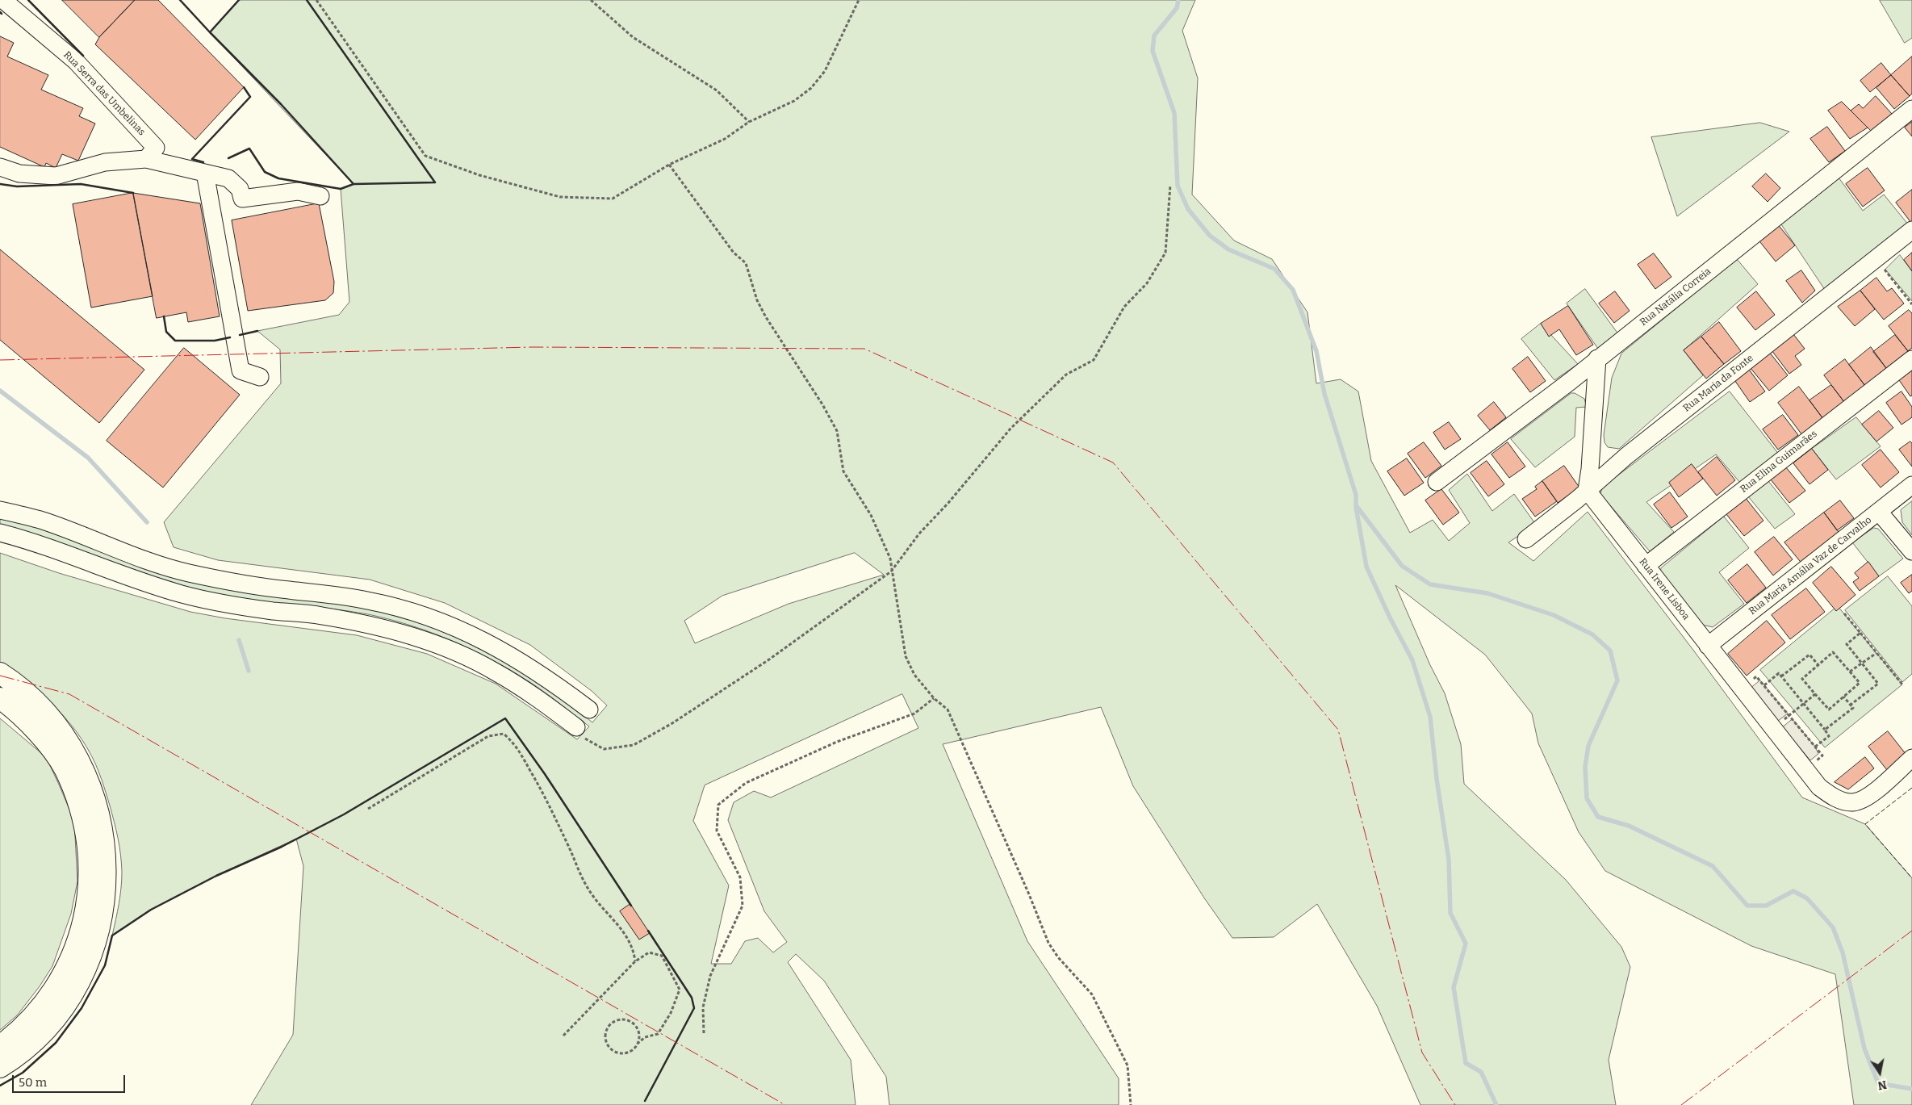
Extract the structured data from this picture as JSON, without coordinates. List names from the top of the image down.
{
  "streets": {
    "street": [
      "Rua Serra das Umbelinas",
      "Rua Natália Correia",
      "Rua Maria da Fonte",
      "Rua Elina Guimarães",
      "Rua Maria Amália Vaz de Carvalho",
      "Rua Irene Lisboa"
    ]
  },
  "crossings": [
    ["Rua Maria da Fonte", "Rua Irene Lisboa"],
    ["Rua Elina Guimarães", "Rua Irene Lisboa"],
    ["Rua Maria Amália Vaz de Carvalho", "Rua Irene Lisboa"]
  ],
  "scale_bar": "50 m",
  "north": "bottom"
}
